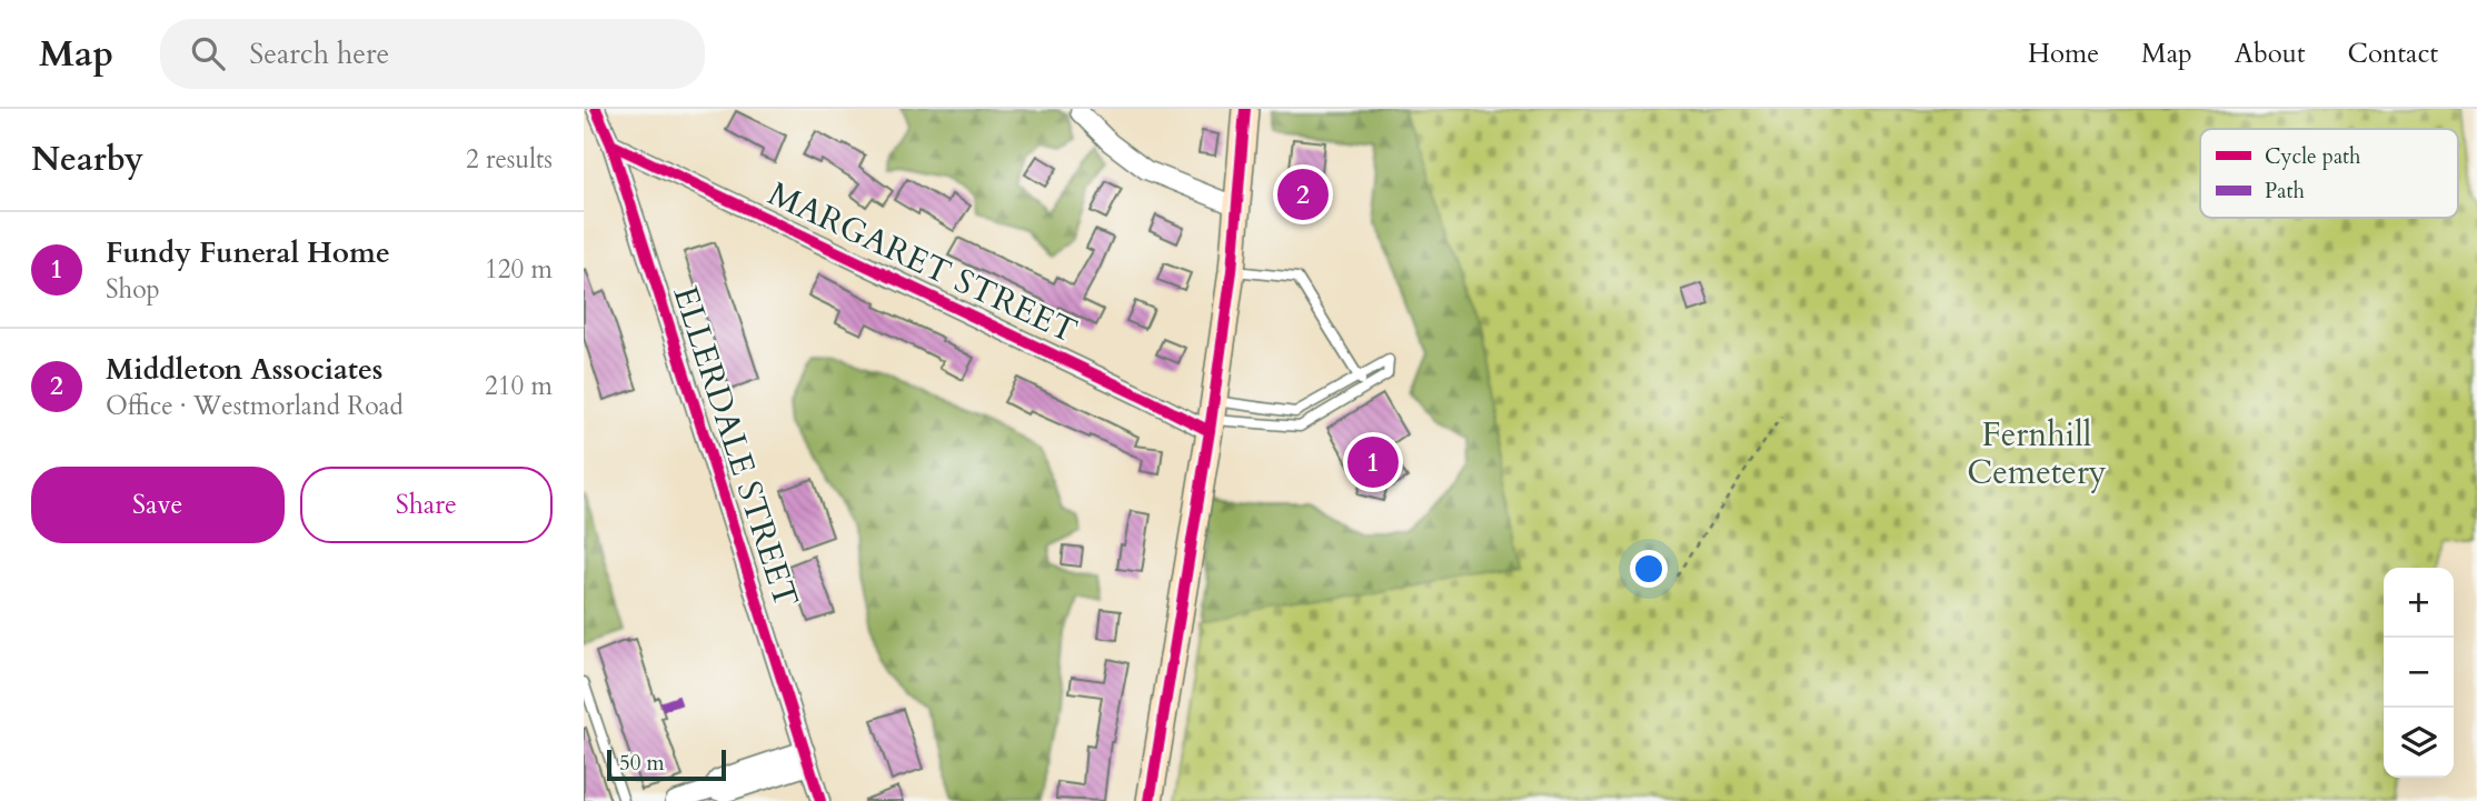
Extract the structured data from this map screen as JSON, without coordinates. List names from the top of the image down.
{
  "streets": {
    "street": ["MARGARET STREET", "ELLERDALE STREET"]
  },
  "crossings": [
    ["MARGARET STREET", "ELLERDALE STREET"]
  ],
  "parks": ["Fernhill Cemetery"],
  "legend": ["Cycle path", "Path"],
  "scale_bar": "50 m",
  "page": {
    "header": "Map",
    "search": "Search here",
    "nav": [
      "Home",
      "Map",
      "About",
      "Contact"
    ],
    "heading": ["Nearby", "2 results"],
    "pins": ["2", "1"],
    "list": [
      {
        "mark": "1",
        "name": "Fundy Funeral Home",
        "note": "Shop",
        "value": "120 m"
      },
      {
        "mark": "2",
        "name": "Middleton Associates",
        "note": "Office · Westmorland Road",
        "value": "210 m"
      }
    ],
    "buttons": ["Save", "Share"],
    "map_buttons": ["+", "−"],
    "scale": "50 m"
  }
}
